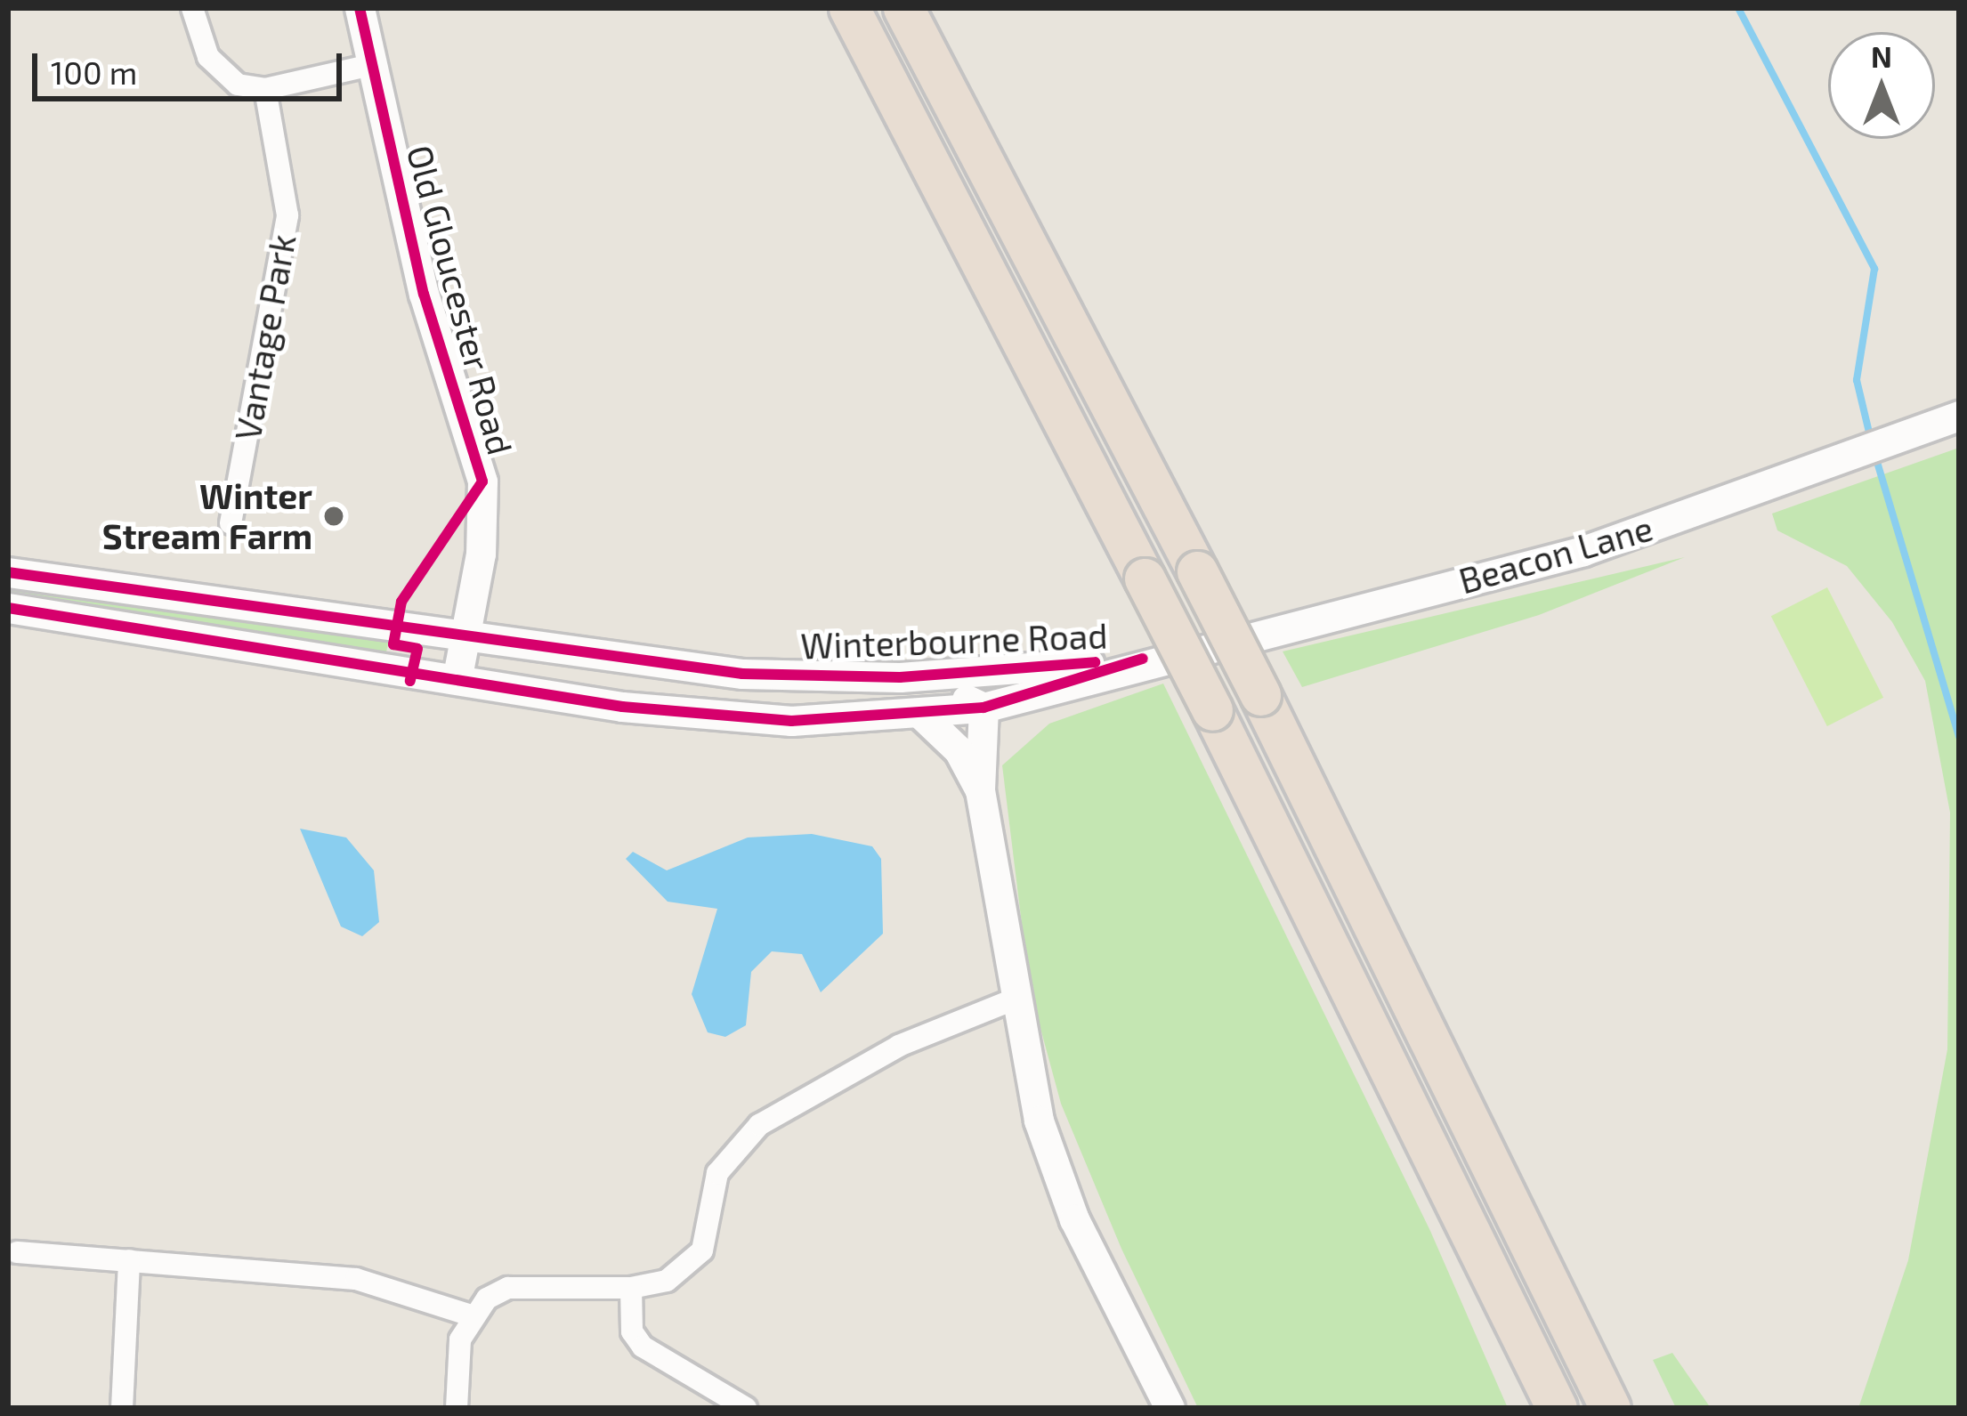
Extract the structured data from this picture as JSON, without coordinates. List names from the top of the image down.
{
  "streets": {
    "main road": ["Old Gloucester Road", "Beacon Lane", "Winterbourne Road"],
    "street": ["Vantage Park"]
  },
  "crossings": [
    ["Old Gloucester Road", "Winterbourne Road"],
    ["Beacon Lane", "Winterbourne Road"]
  ],
  "places": ["Winter Stream Farm"],
  "scale_bar": "100 m",
  "north": "top"
}
